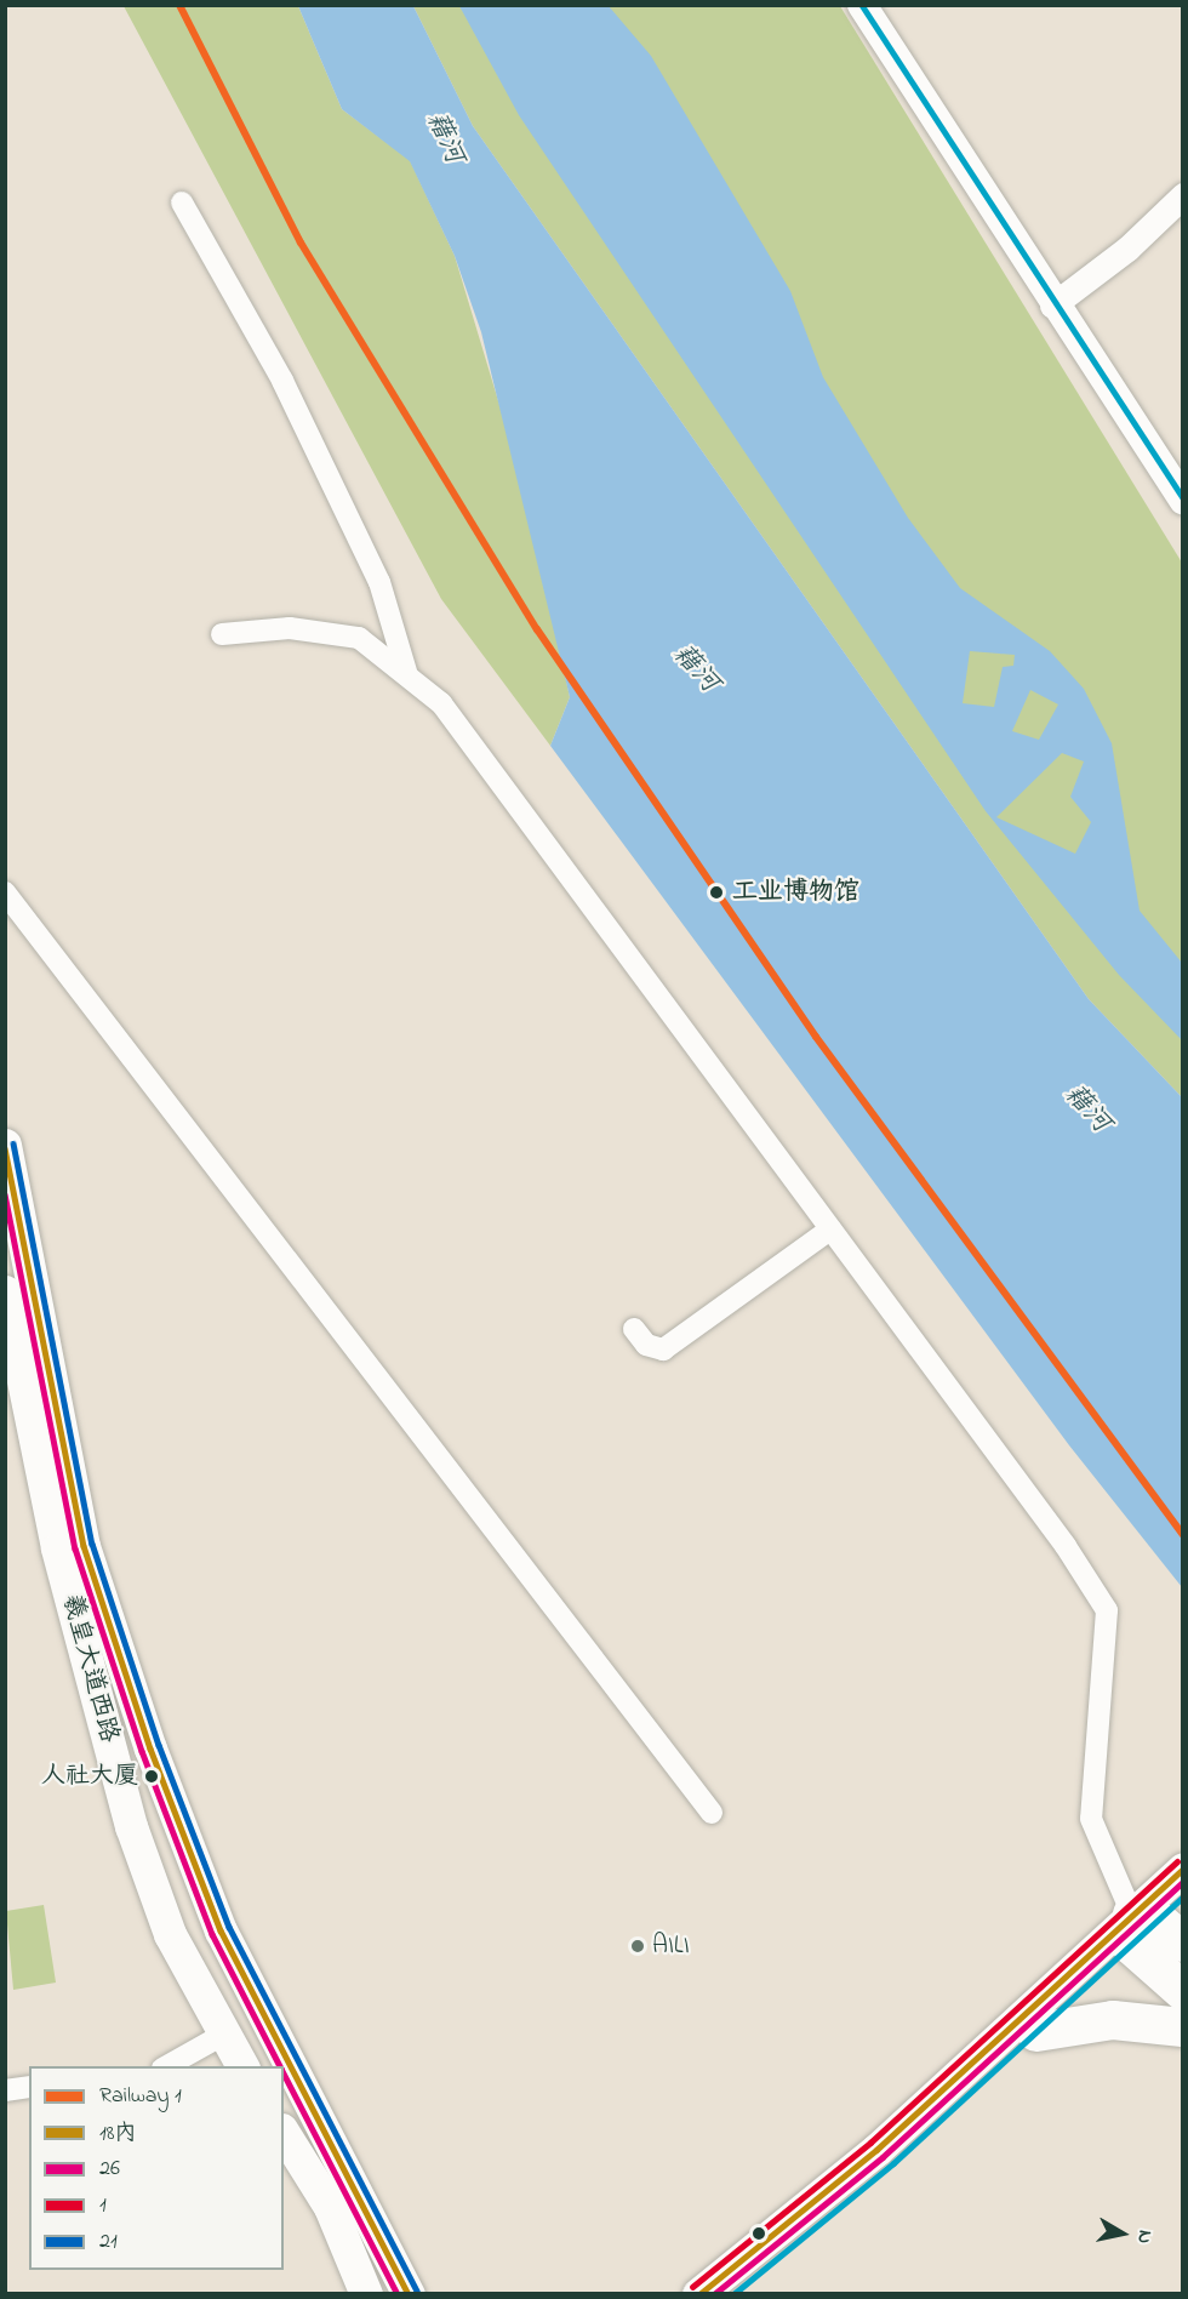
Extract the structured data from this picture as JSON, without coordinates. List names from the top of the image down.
{
  "streets": {
    "main road": ["羲皇大道西路"]
  },
  "water": ["藉河"],
  "places": ["工业博物馆", "人社大厦", "AILI"],
  "lines": [
    "rail line 1",
    "transit line 21",
    "transit line 18内",
    "transit line 26",
    "transit line 1"
  ],
  "legend": [
    "Railway 1",
    "18内",
    "26",
    "1",
    "21"
  ],
  "north": "right"
}
